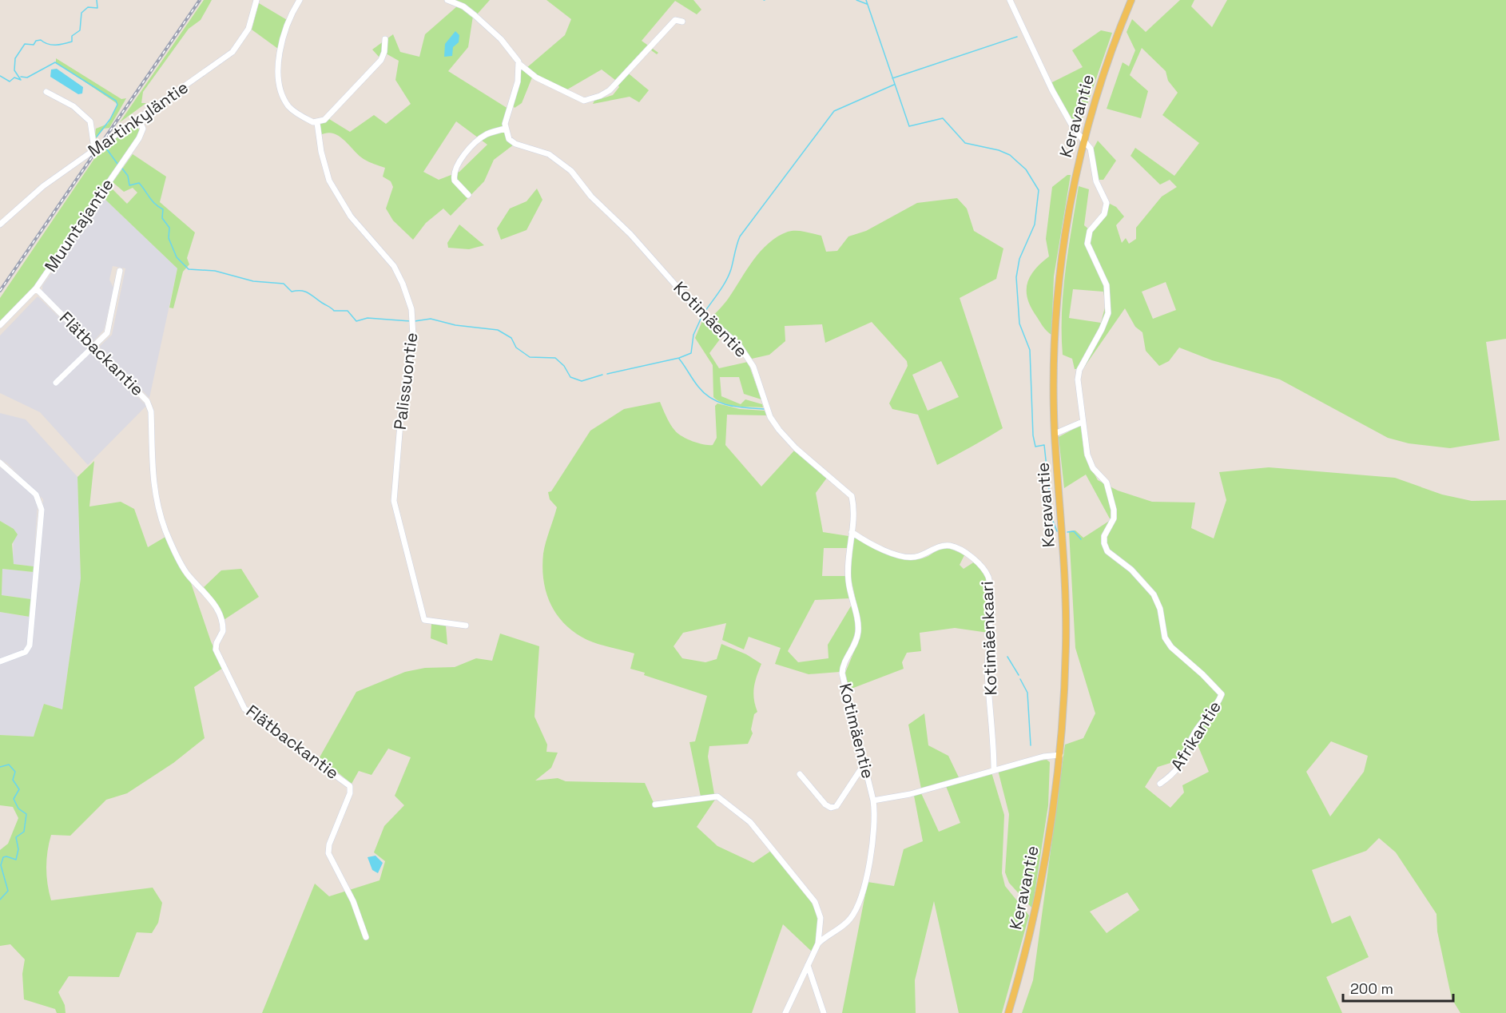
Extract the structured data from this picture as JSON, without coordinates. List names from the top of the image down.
{
  "streets": {
    "main road": ["Keravantie"],
    "street": [
      "Martinkyläntie",
      "Muuntajantie",
      "Kotimäentie",
      "Flätbackantie",
      "Palissuontie",
      "Kotimäenkaari",
      "Afrikantie"
    ]
  },
  "crossings": [
    ["Keravantie", "Kotimäentie"],
    ["Keravantie", "Afrikantie"],
    ["Martinkyläntie", "Muuntajantie"],
    ["Muuntajantie", "Flätbackantie"],
    ["Kotimäentie", "Kotimäenkaari"]
  ],
  "scale_bar": "200 m"
}
